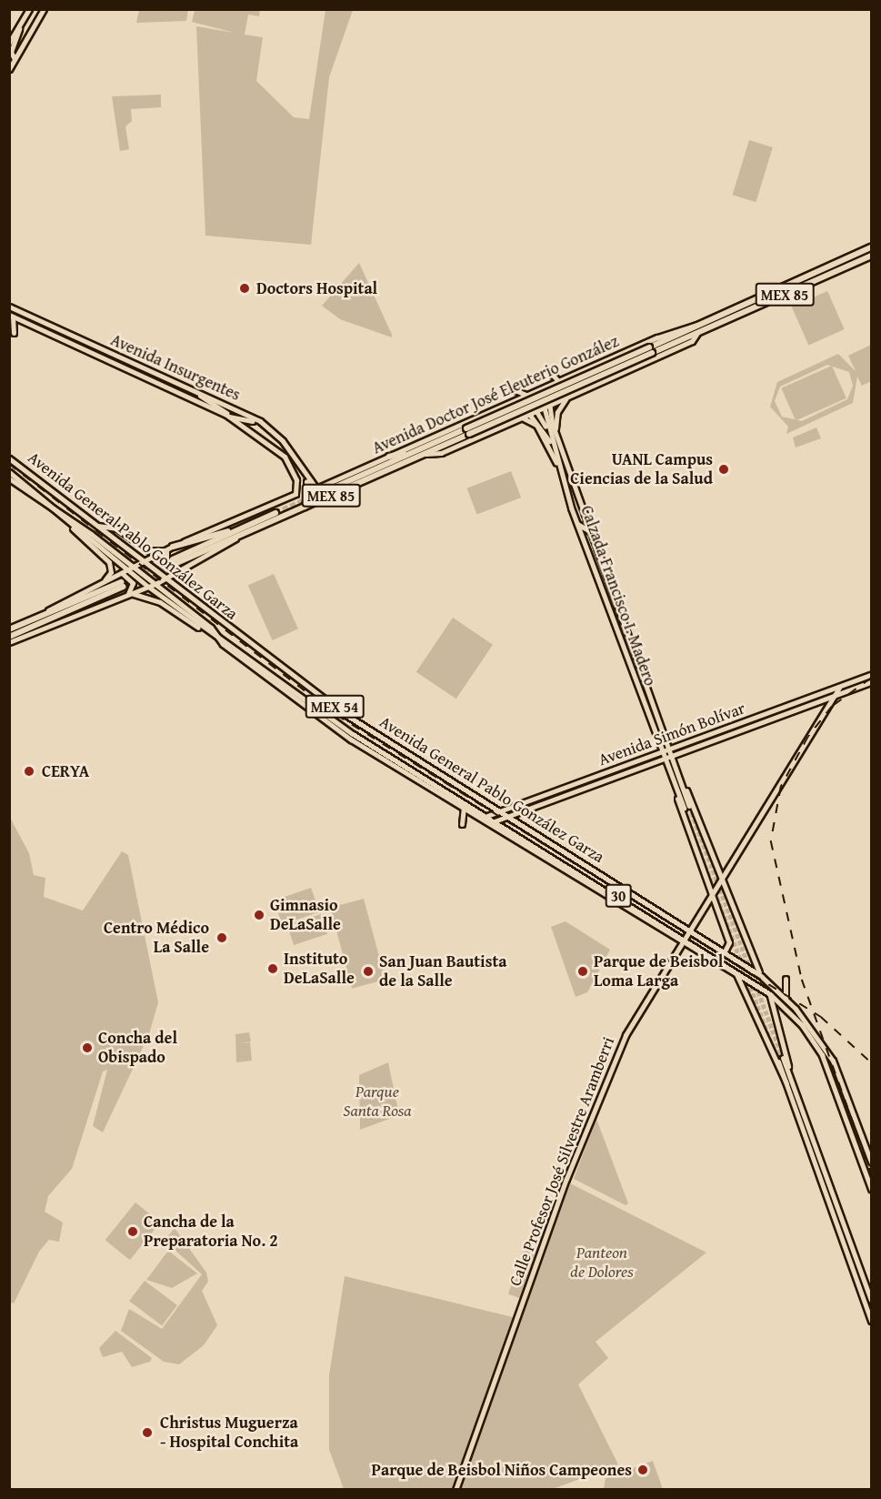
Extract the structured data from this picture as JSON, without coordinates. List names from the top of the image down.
{
  "streets": {
    "highway": ["MEX 85", "Avenida Doctor José Eleuterio González"],
    "main road": [
      "Avenida Insurgentes",
      "Avenida General Pablo González Garza",
      "Calzada Francisco I. Madero",
      "MEX 54",
      "Avenida Simón Bolívar",
      "30",
      "Calle Profesor José Silvestre Aramberri"
    ]
  },
  "crossings": [
    ["MEX 85", "Avenida Doctor José Eleuterio González"],
    ["MEX 85", "Avenida General Pablo González Garza"],
    ["Avenida Insurgentes", "Avenida Doctor José Eleuterio González"],
    ["Avenida Doctor José Eleuterio González", "Calzada Francisco I. Madero"],
    ["Avenida General Pablo González Garza", "Avenida Simón Bolívar"],
    ["Avenida General Pablo González Garza", "30"],
    ["Avenida General Pablo González Garza", "Calle Profesor José Silvestre Aramberri"],
    ["Calzada Francisco I. Madero", "Avenida Simón Bolívar"],
    ["Avenida Simón Bolívar", "Calle Profesor José Silvestre Aramberri"]
  ],
  "parks": ["Parque Santa Rosa", "Panteon de Dolores"],
  "places": [
    "Doctors Hospital",
    "UANL Campus Ciencias de la Salud",
    "CERYA",
    "Gimnasio DeLaSalle",
    "Centro Médico La Salle",
    "Instituto DeLaSalle",
    "San Juan Bautista de la Salle",
    "Parque de Beisbol Loma Larga",
    "Concha del Obispado",
    "Cancha de la Preparatoria No. 2",
    "Christus Muguerza - Hospital Conchita",
    "Parque de Beisbol Niños Campeones"
  ]
}
